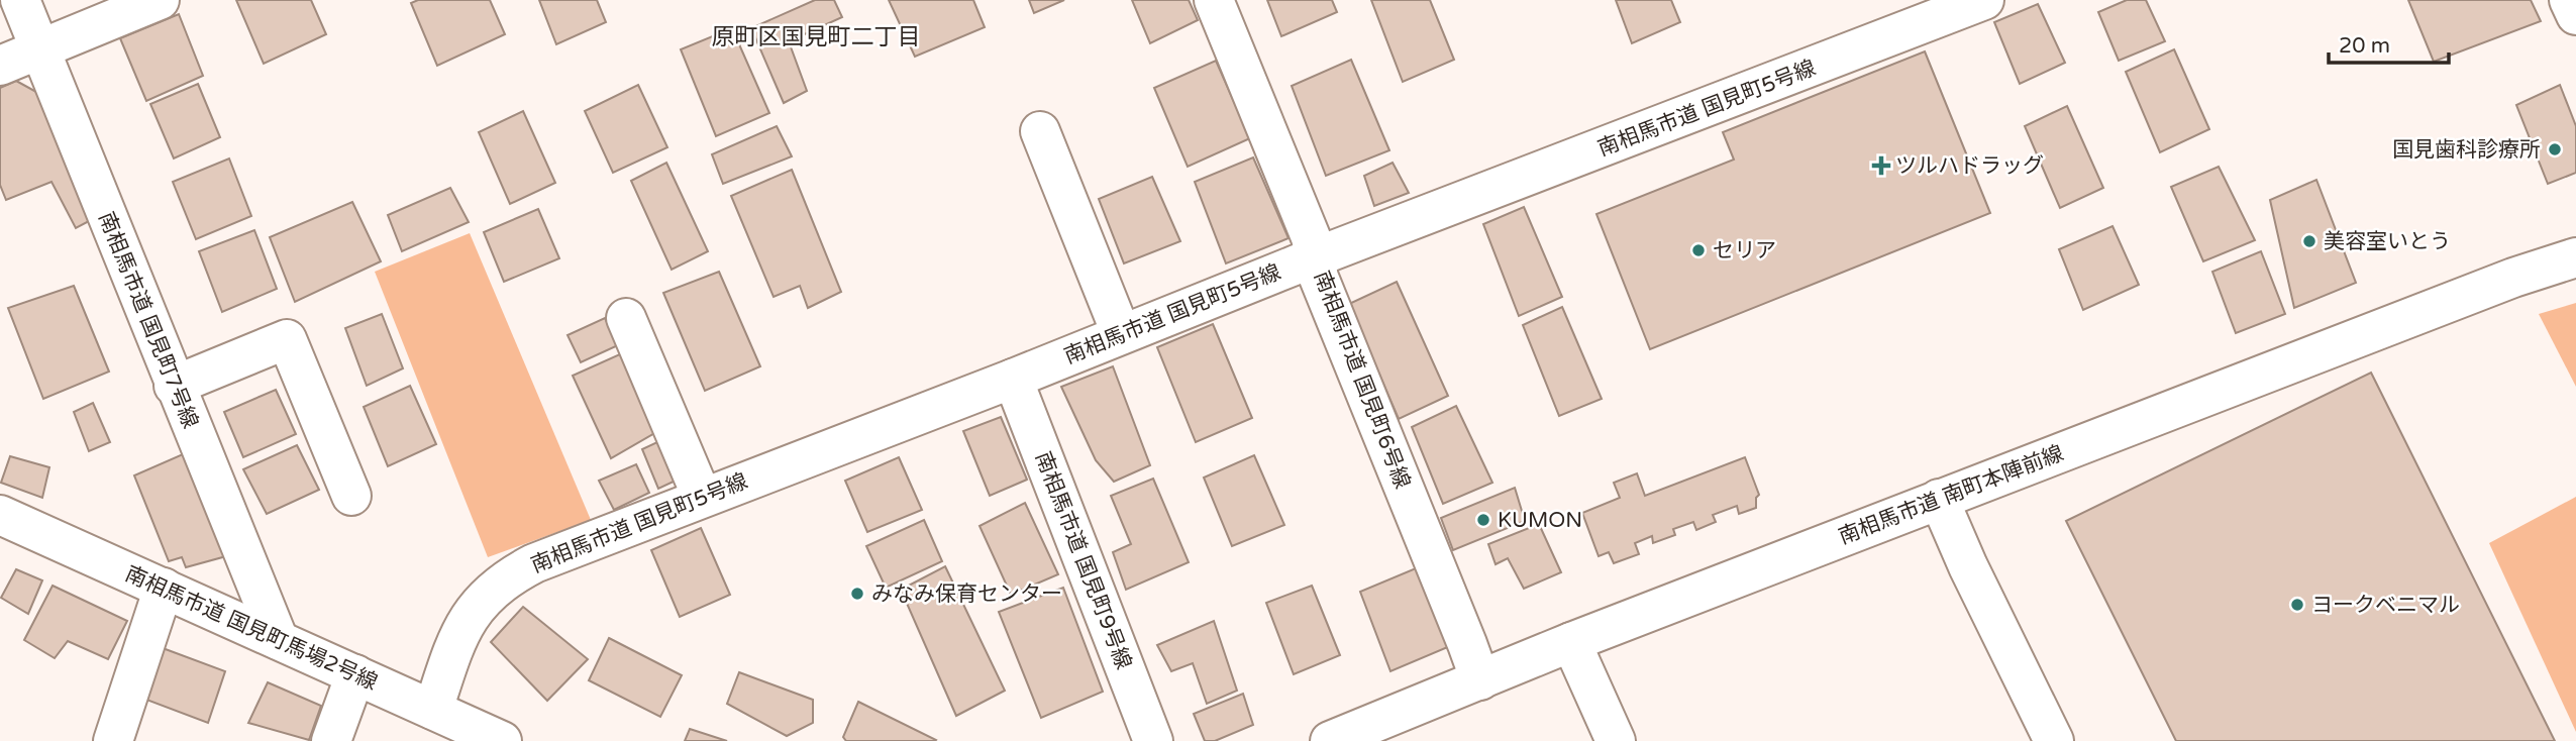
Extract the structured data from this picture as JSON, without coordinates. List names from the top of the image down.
{
  "streets": {
    "street": [
      "南相馬市道 国見町5号線",
      "南相馬市道 国見町7号線",
      "南相馬市道 国見町6号線",
      "南相馬市道 南町本陣前線",
      "南相馬市道 国見町9号線",
      "南相馬市道 国見町馬場2号線"
    ]
  },
  "crossings": [
    ["南相馬市道 国見町5号線", "南相馬市道 国見町6号線"],
    ["南相馬市道 国見町5号線", "南相馬市道 国見町9号線"],
    ["南相馬市道 国見町5号線", "南相馬市道 国見町馬場2号線"],
    ["南相馬市道 国見町7号線", "南相馬市道 国見町馬場2号線"],
    ["南相馬市道 国見町6号線", "南相馬市道 南町本陣前線"]
  ],
  "districts": ["原町区国見町二丁目"],
  "places": {
    "other": [
      "国見歯科診療所",
      "美容室いとう",
      "セリア",
      "KUMON",
      "みなみ保育センター",
      "ヨークベニマル"
    ],
    "health": ["ツルハドラッグ"]
  },
  "scale_bar": "20 m"
}
